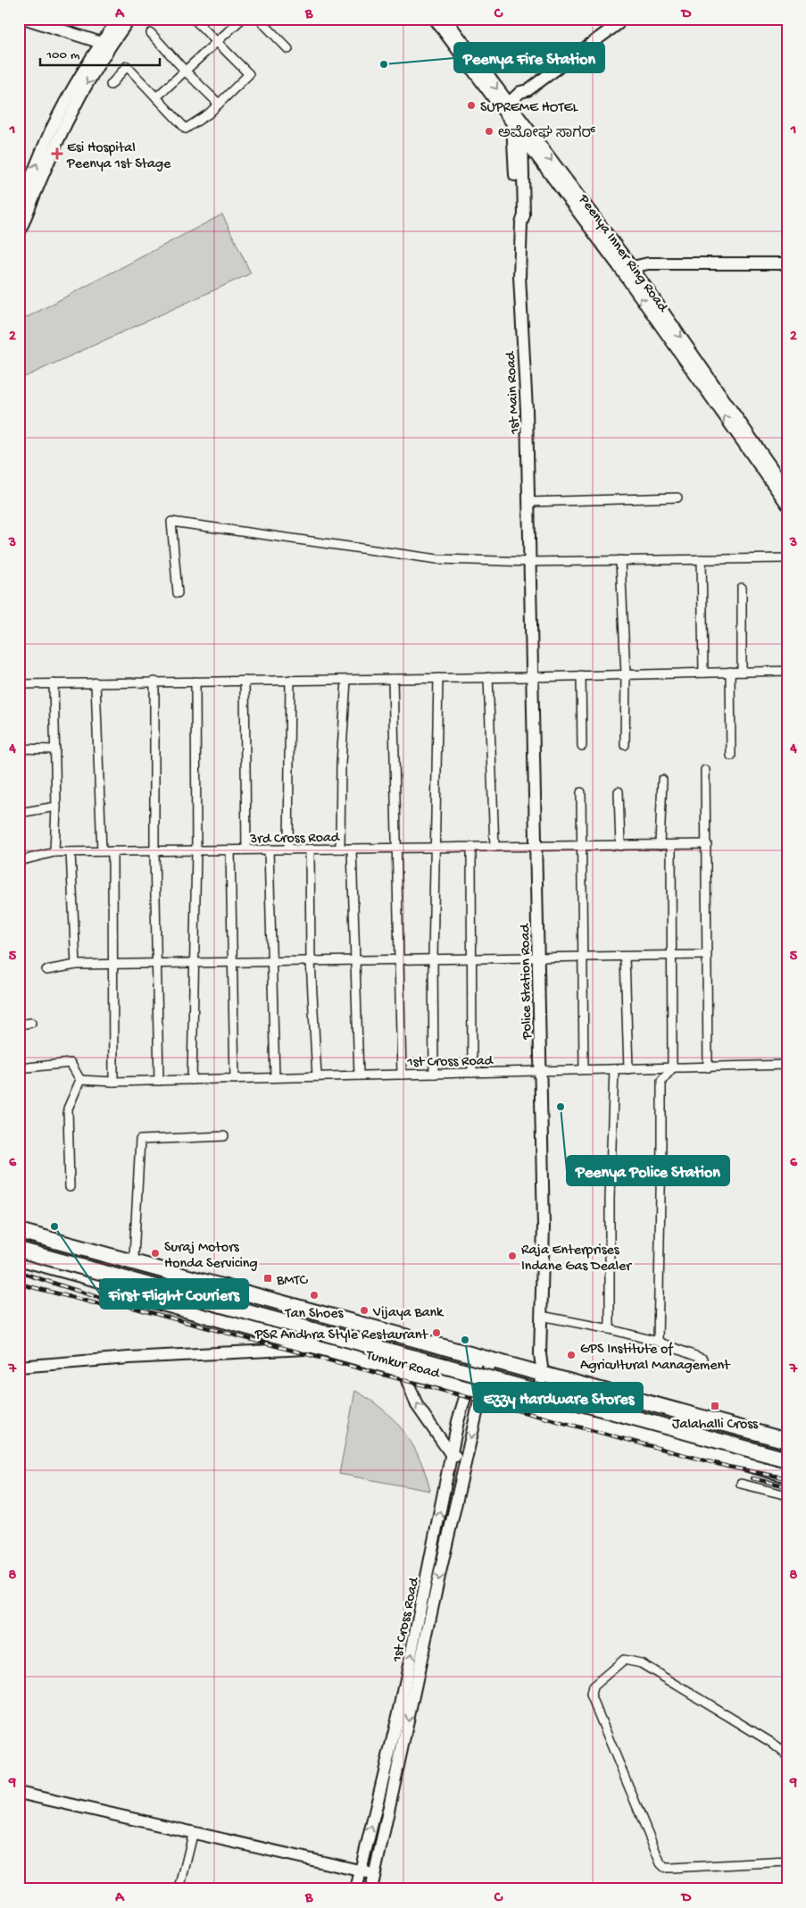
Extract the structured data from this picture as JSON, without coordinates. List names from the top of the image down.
{
  "streets": {
    "highway": ["Tumkur Road"],
    "street": [
      "Peenya Inner Ring Road",
      "1st Main Road",
      "3rd Cross Road",
      "Police Station Road",
      "1st Cross Road"
    ]
  },
  "crossings": [
    ["Peenya Inner Ring Road", "1st Main Road"],
    ["1st Main Road", "Police Station Road"],
    ["3rd Cross Road", "Police Station Road"],
    ["Police Station Road", "1st Cross Road"],
    ["Police Station Road", "Tumkur Road"],
    ["1st Cross Road", "Tumkur Road"]
  ],
  "places": {
    "other": [
      "Peenya Fire Station",
      "SUPREME HOTEL",
      "ಅಮೋಘ ಸಾಗರ್",
      "Peenya Police Station",
      "First Flight Couriers",
      "Suraj Motors Honda Servicing",
      "Raja Enterprises Indane Gas Dealer",
      "Tan Shoes",
      "Vijaya Bank",
      "PSR Andhra Style Restaurant",
      "Ezzy Hardware Stores",
      "GPS Institute of Agricultural Management"
    ],
    "health": ["Esi Hospital Peenya 1st Stage"],
    "transit": ["BMTC", "Jalahalli Cross"]
  },
  "scale_bar": "100 m",
  "grid": {
    "columns": [
      "A",
      "B",
      "C",
      "D"
    ],
    "rows": [
      "1",
      "2",
      "3",
      "4",
      "5",
      "6",
      "7",
      "8",
      "9"
    ]
  }
}
